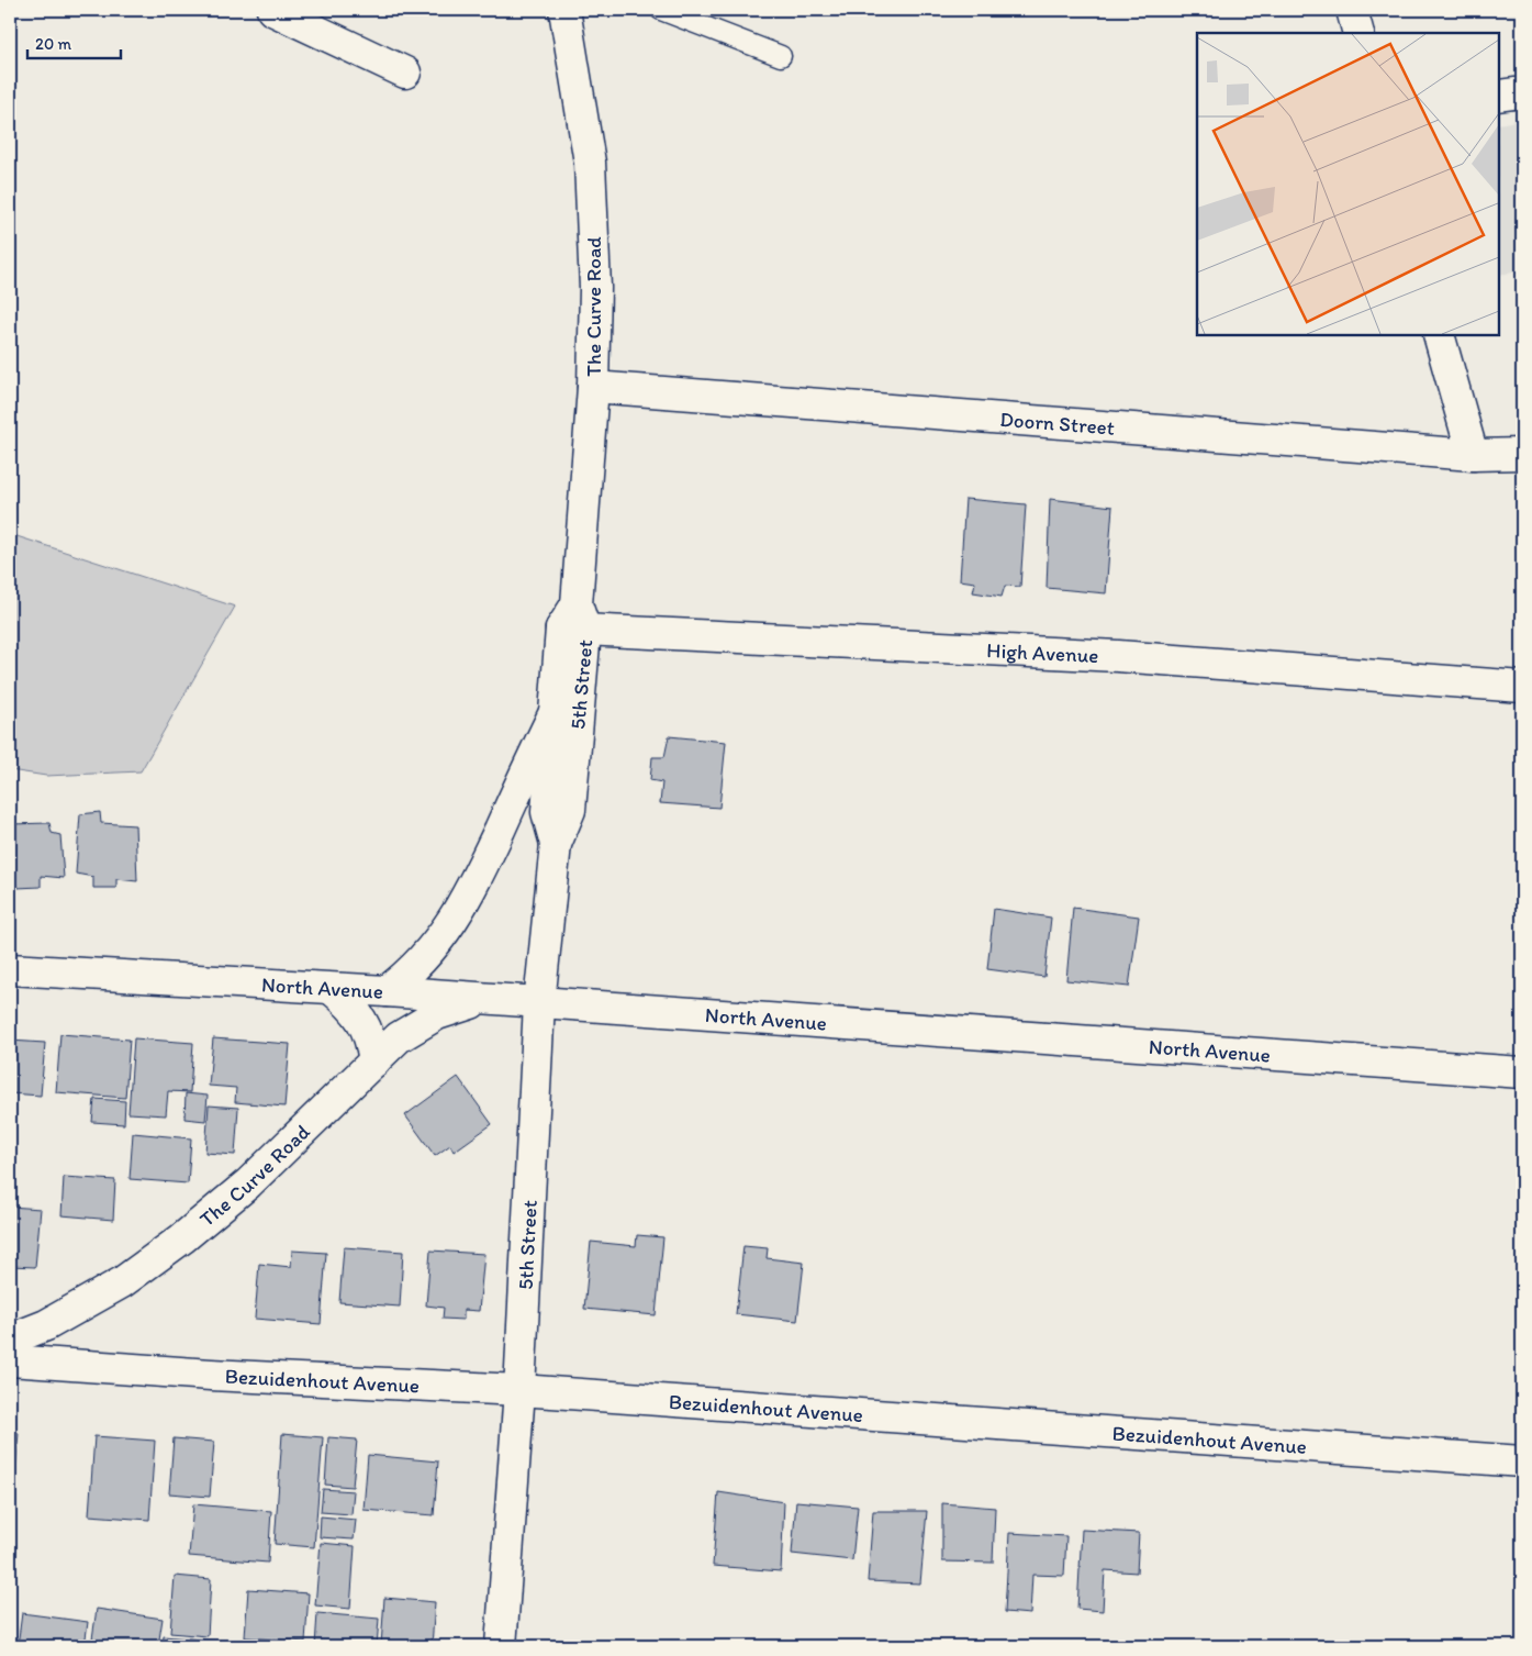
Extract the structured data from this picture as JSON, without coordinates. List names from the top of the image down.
{
  "streets": {
    "street": [
      "The Curve Road",
      "Doorn Street",
      "High Avenue",
      "5th Street",
      "North Avenue",
      "Bezuidenhout Avenue"
    ]
  },
  "crossings": [
    ["The Curve Road", "Doorn Street"],
    ["The Curve Road", "High Avenue"],
    ["The Curve Road", "5th Street"],
    ["The Curve Road", "North Avenue"],
    ["High Avenue", "5th Street"],
    ["5th Street", "North Avenue"],
    ["5th Street", "Bezuidenhout Avenue"]
  ],
  "scale_bar": "20 m"
}
